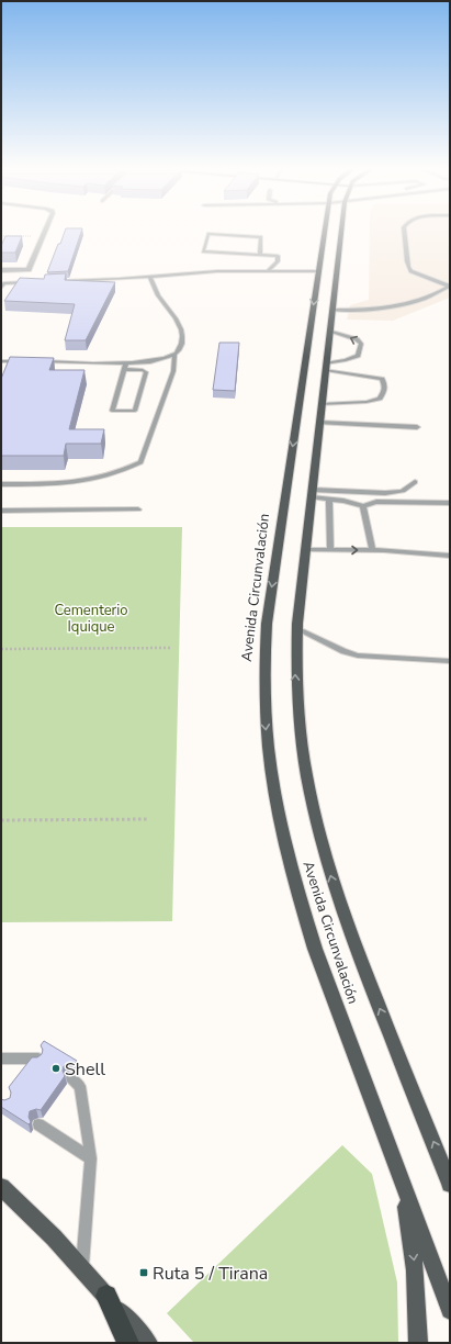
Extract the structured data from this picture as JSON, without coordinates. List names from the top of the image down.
{
  "streets": {
    "main road": ["Avenida Circunvalación"]
  },
  "parks": ["Cementerio Iquique"],
  "places": {
    "other": ["Shell"],
    "transit": ["Ruta 5 / Tirana"]
  }
}
